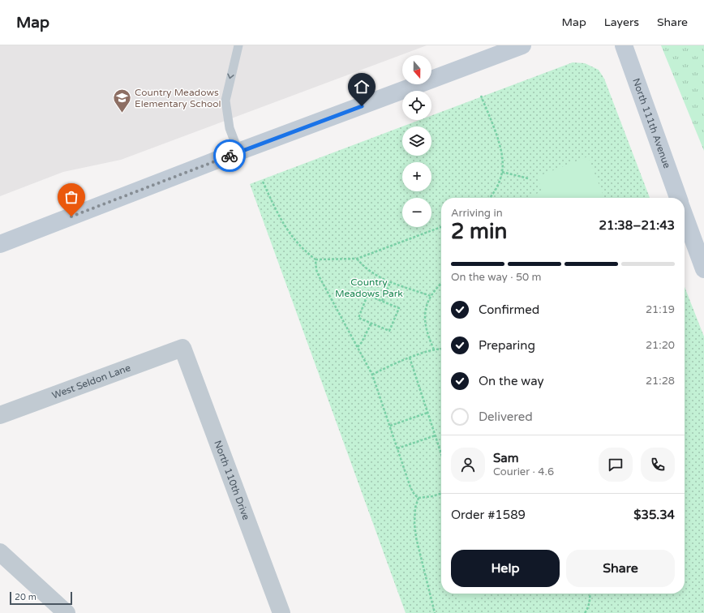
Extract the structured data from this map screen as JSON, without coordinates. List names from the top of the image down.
{
  "streets": {
    "street": ["North 111th Avenue", "West Seldon Lane", "North 110th Drive"]
  },
  "crossings": [
    ["West Seldon Lane", "North 110th Drive"]
  ],
  "parks": ["Country Meadows Park"],
  "places": {
    "school or university": ["Country Meadows Elementary School"]
  },
  "scale_bar": "20 m",
  "north": "bottom",
  "page": {
    "header": "Map",
    "nav": ["Map", "Layers", "Share"],
    "map_buttons": ["+", "−"],
    "heading": ["2 min", "Arriving in", "21:38–21:43"],
    "panel": [
      "Sam",
      "Courier · 4.6",
      "Order #1589",
      "$35.34"
    ],
    "bar": "On the way · 50 m",
    "list": [
      ["Confirmed", "21:19"],
      ["Preparing", "21:20"],
      ["On the way", "21:28"],
      "Delivered"
    ],
    "buttons": ["Help", "Share"],
    "scale": "20 m"
  }
}
